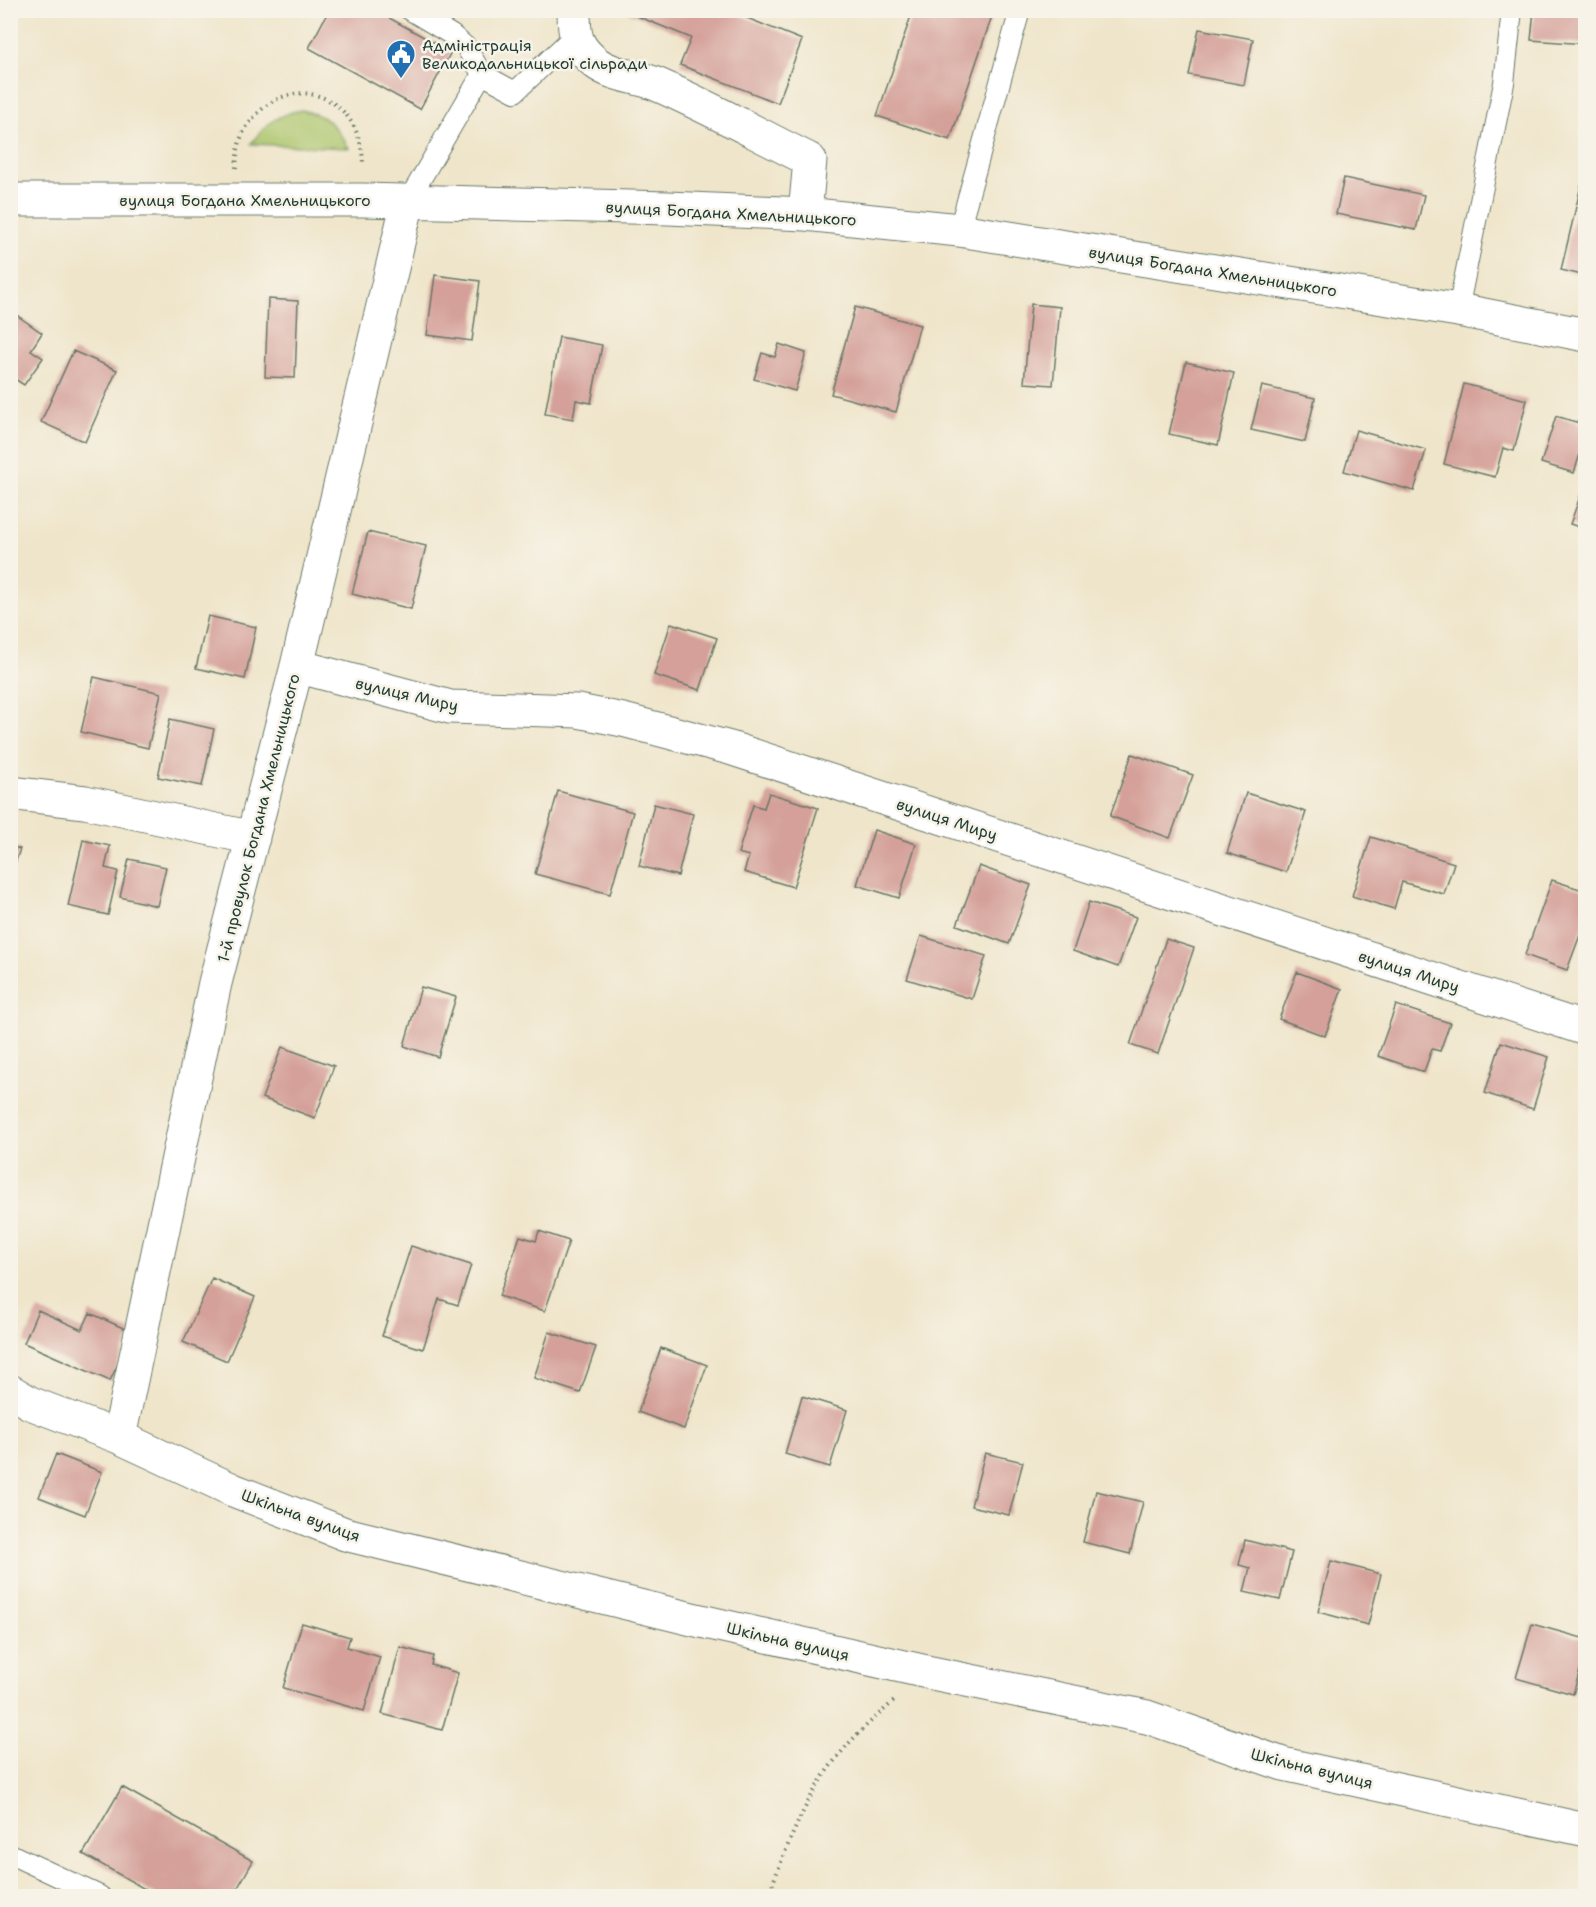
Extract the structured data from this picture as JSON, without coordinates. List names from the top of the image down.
{
  "streets": {
    "street": [
      "вулиця Богдана Хмельницького",
      "вулиця Миру",
      "1-й провулок Богдана Хмельницького",
      "Шкільна вулиця"
    ]
  },
  "crossings": [
    ["вулиця Богдана Хмельницького", "1-й провулок Богдана Хмельницького"],
    ["вулиця Миру", "1-й провулок Богдана Хмельницького"],
    ["1-й провулок Богдана Хмельницького", "Шкільна вулиця"]
  ],
  "places": {
    "public building": ["Адміністрація Великодальницької сільради"]
  }
}
